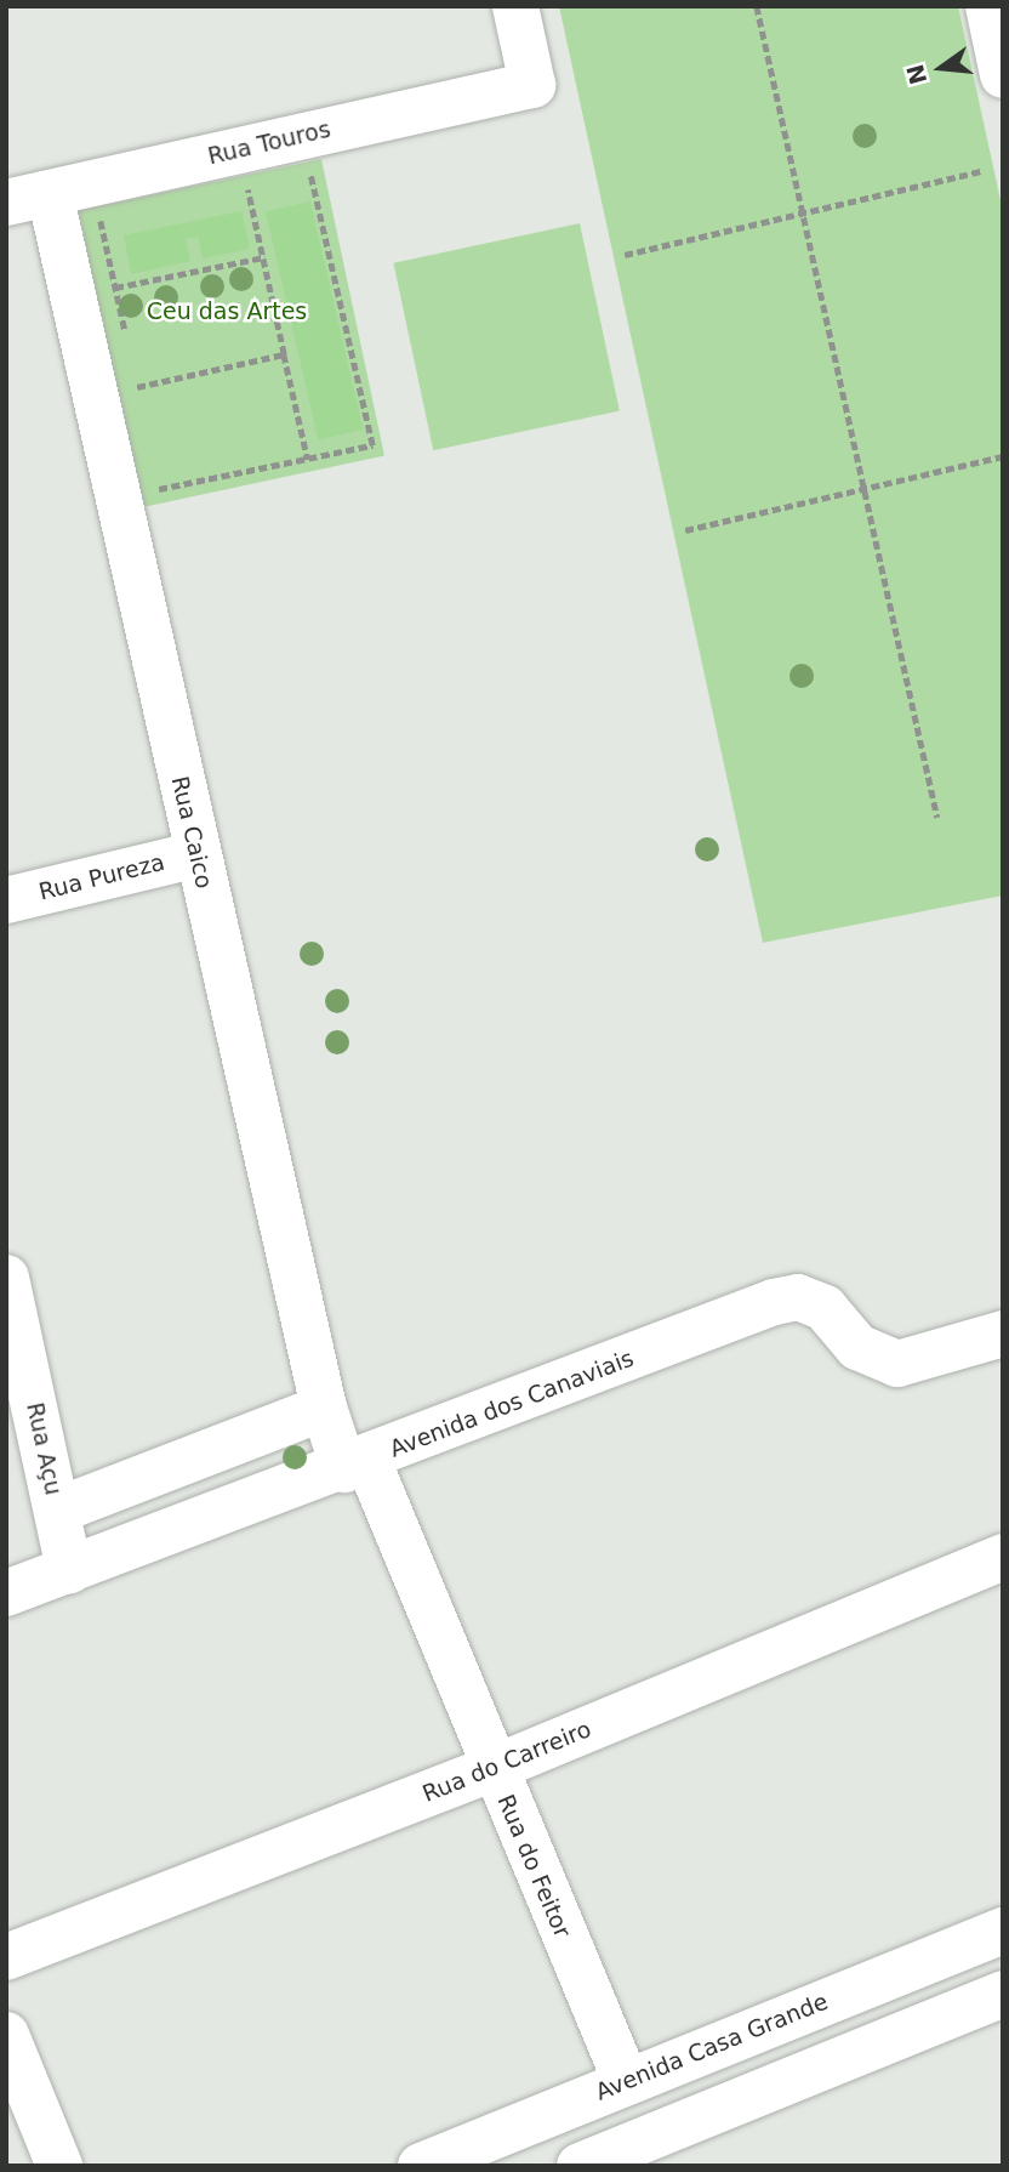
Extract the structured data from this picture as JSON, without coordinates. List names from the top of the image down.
{
  "streets": {
    "street": [
      "Rua Touros",
      "Rua Caico",
      "Rua Pureza",
      "Avenida dos Canaviais",
      "Rua Açu",
      "Rua do Carreiro",
      "Rua do Feitor",
      "Avenida Casa Grande"
    ]
  },
  "crossings": [
    ["Rua Touros", "Rua Caico"],
    ["Rua Caico", "Rua Pureza"],
    ["Rua Caico", "Avenida dos Canaviais"],
    ["Rua Caico", "Rua do Feitor"],
    ["Avenida dos Canaviais", "Rua Açu"],
    ["Avenida dos Canaviais", "Rua do Feitor"],
    ["Rua do Carreiro", "Rua do Feitor"],
    ["Rua do Feitor", "Avenida Casa Grande"]
  ],
  "parks": ["Ceu das Artes"],
  "north": "left"
}
